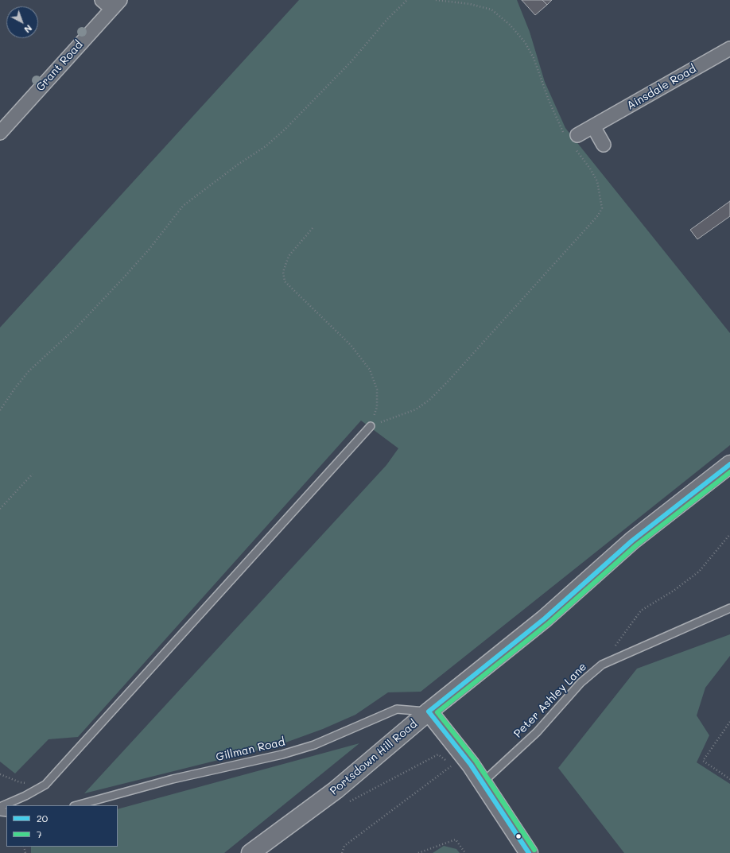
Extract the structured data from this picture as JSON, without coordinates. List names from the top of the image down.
{
  "streets": {
    "main road": ["Portsdown Hill Road"],
    "street": ["Grant Road", "Ainsdale Road"],
    "lane": ["Peter Ashley Lane", "Gillman Road"]
  },
  "crossings": [
    ["Gillman Road", "Portsdown Hill Road"]
  ],
  "lines": ["transit line 20", "transit line 7"],
  "legend": ["20", "7"],
  "north": "bottom right"
}
